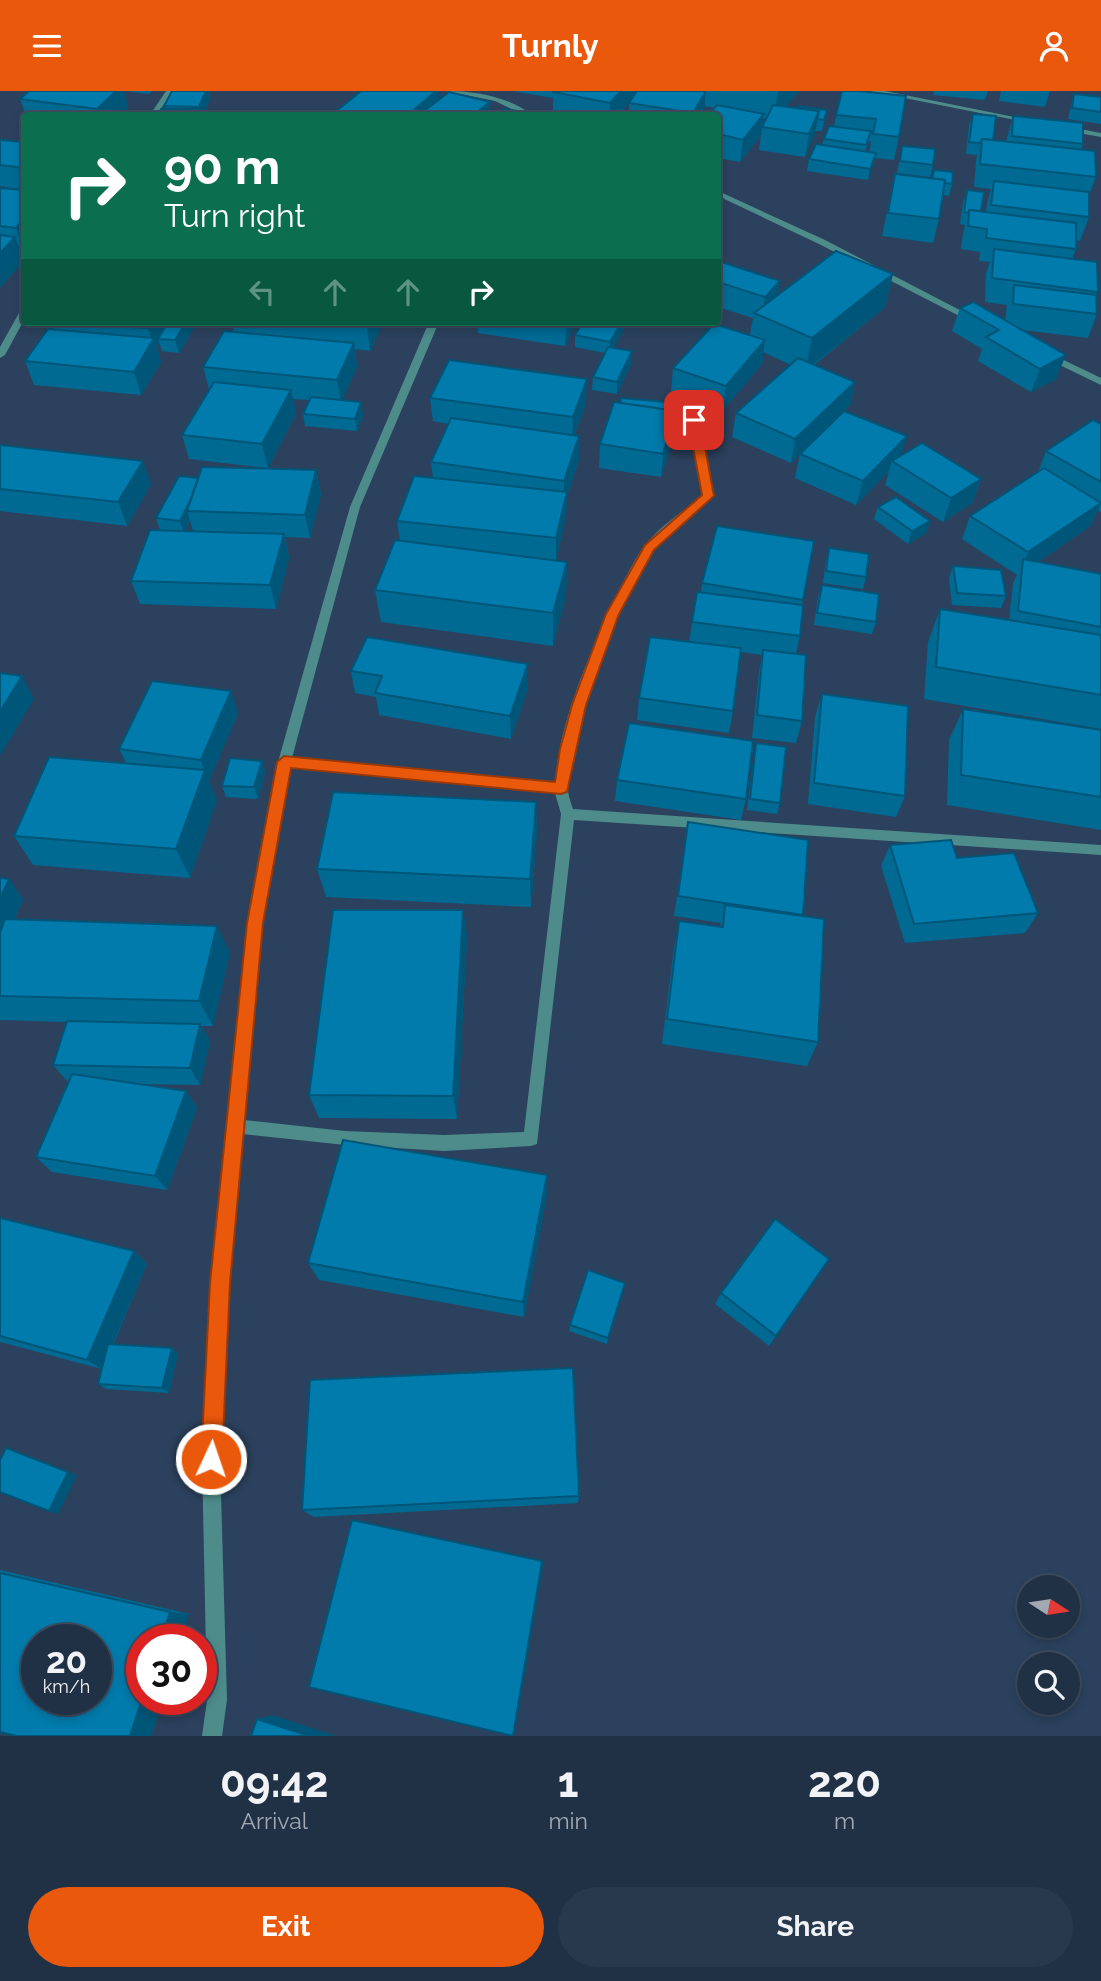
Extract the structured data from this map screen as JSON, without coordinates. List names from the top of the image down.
{
  "north": "right",
  "page": {
    "header": "Turnly",
    "turn": ["90 m", "Turn right"],
    "speed": "20 km/h",
    "limit": "30",
    "eta": [
      "09:42",
      "Arrival",
      "1",
      "min",
      "220",
      "m"
    ],
    "buttons": ["Exit", "Share"]
  }
}
